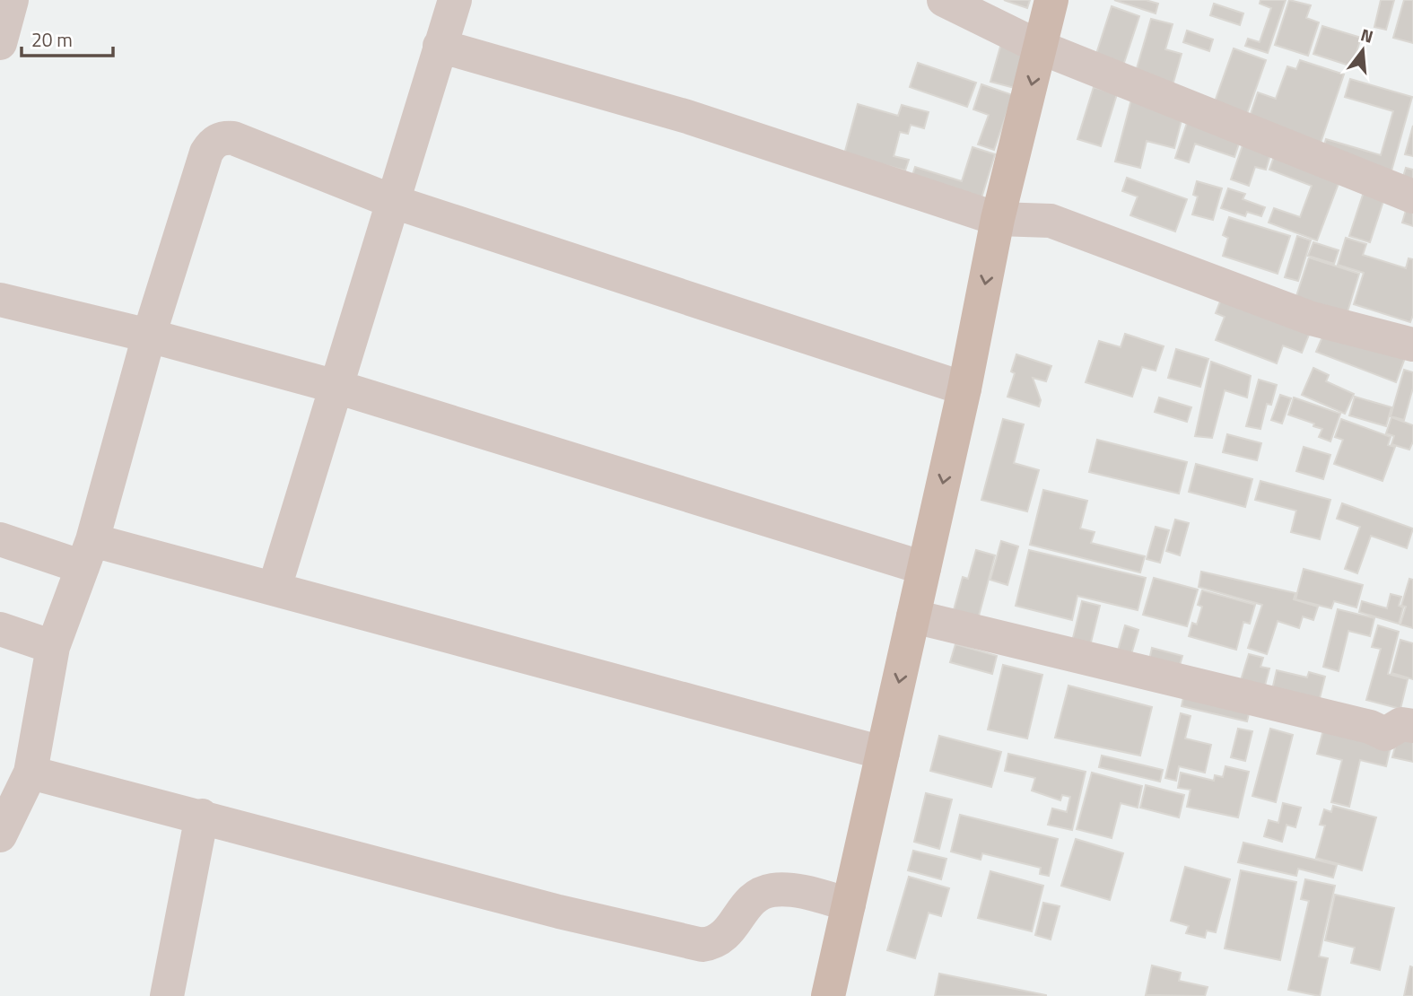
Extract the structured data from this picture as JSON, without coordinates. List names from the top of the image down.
{
  "scale_bar": "20 m",
  "north": "top"
}
